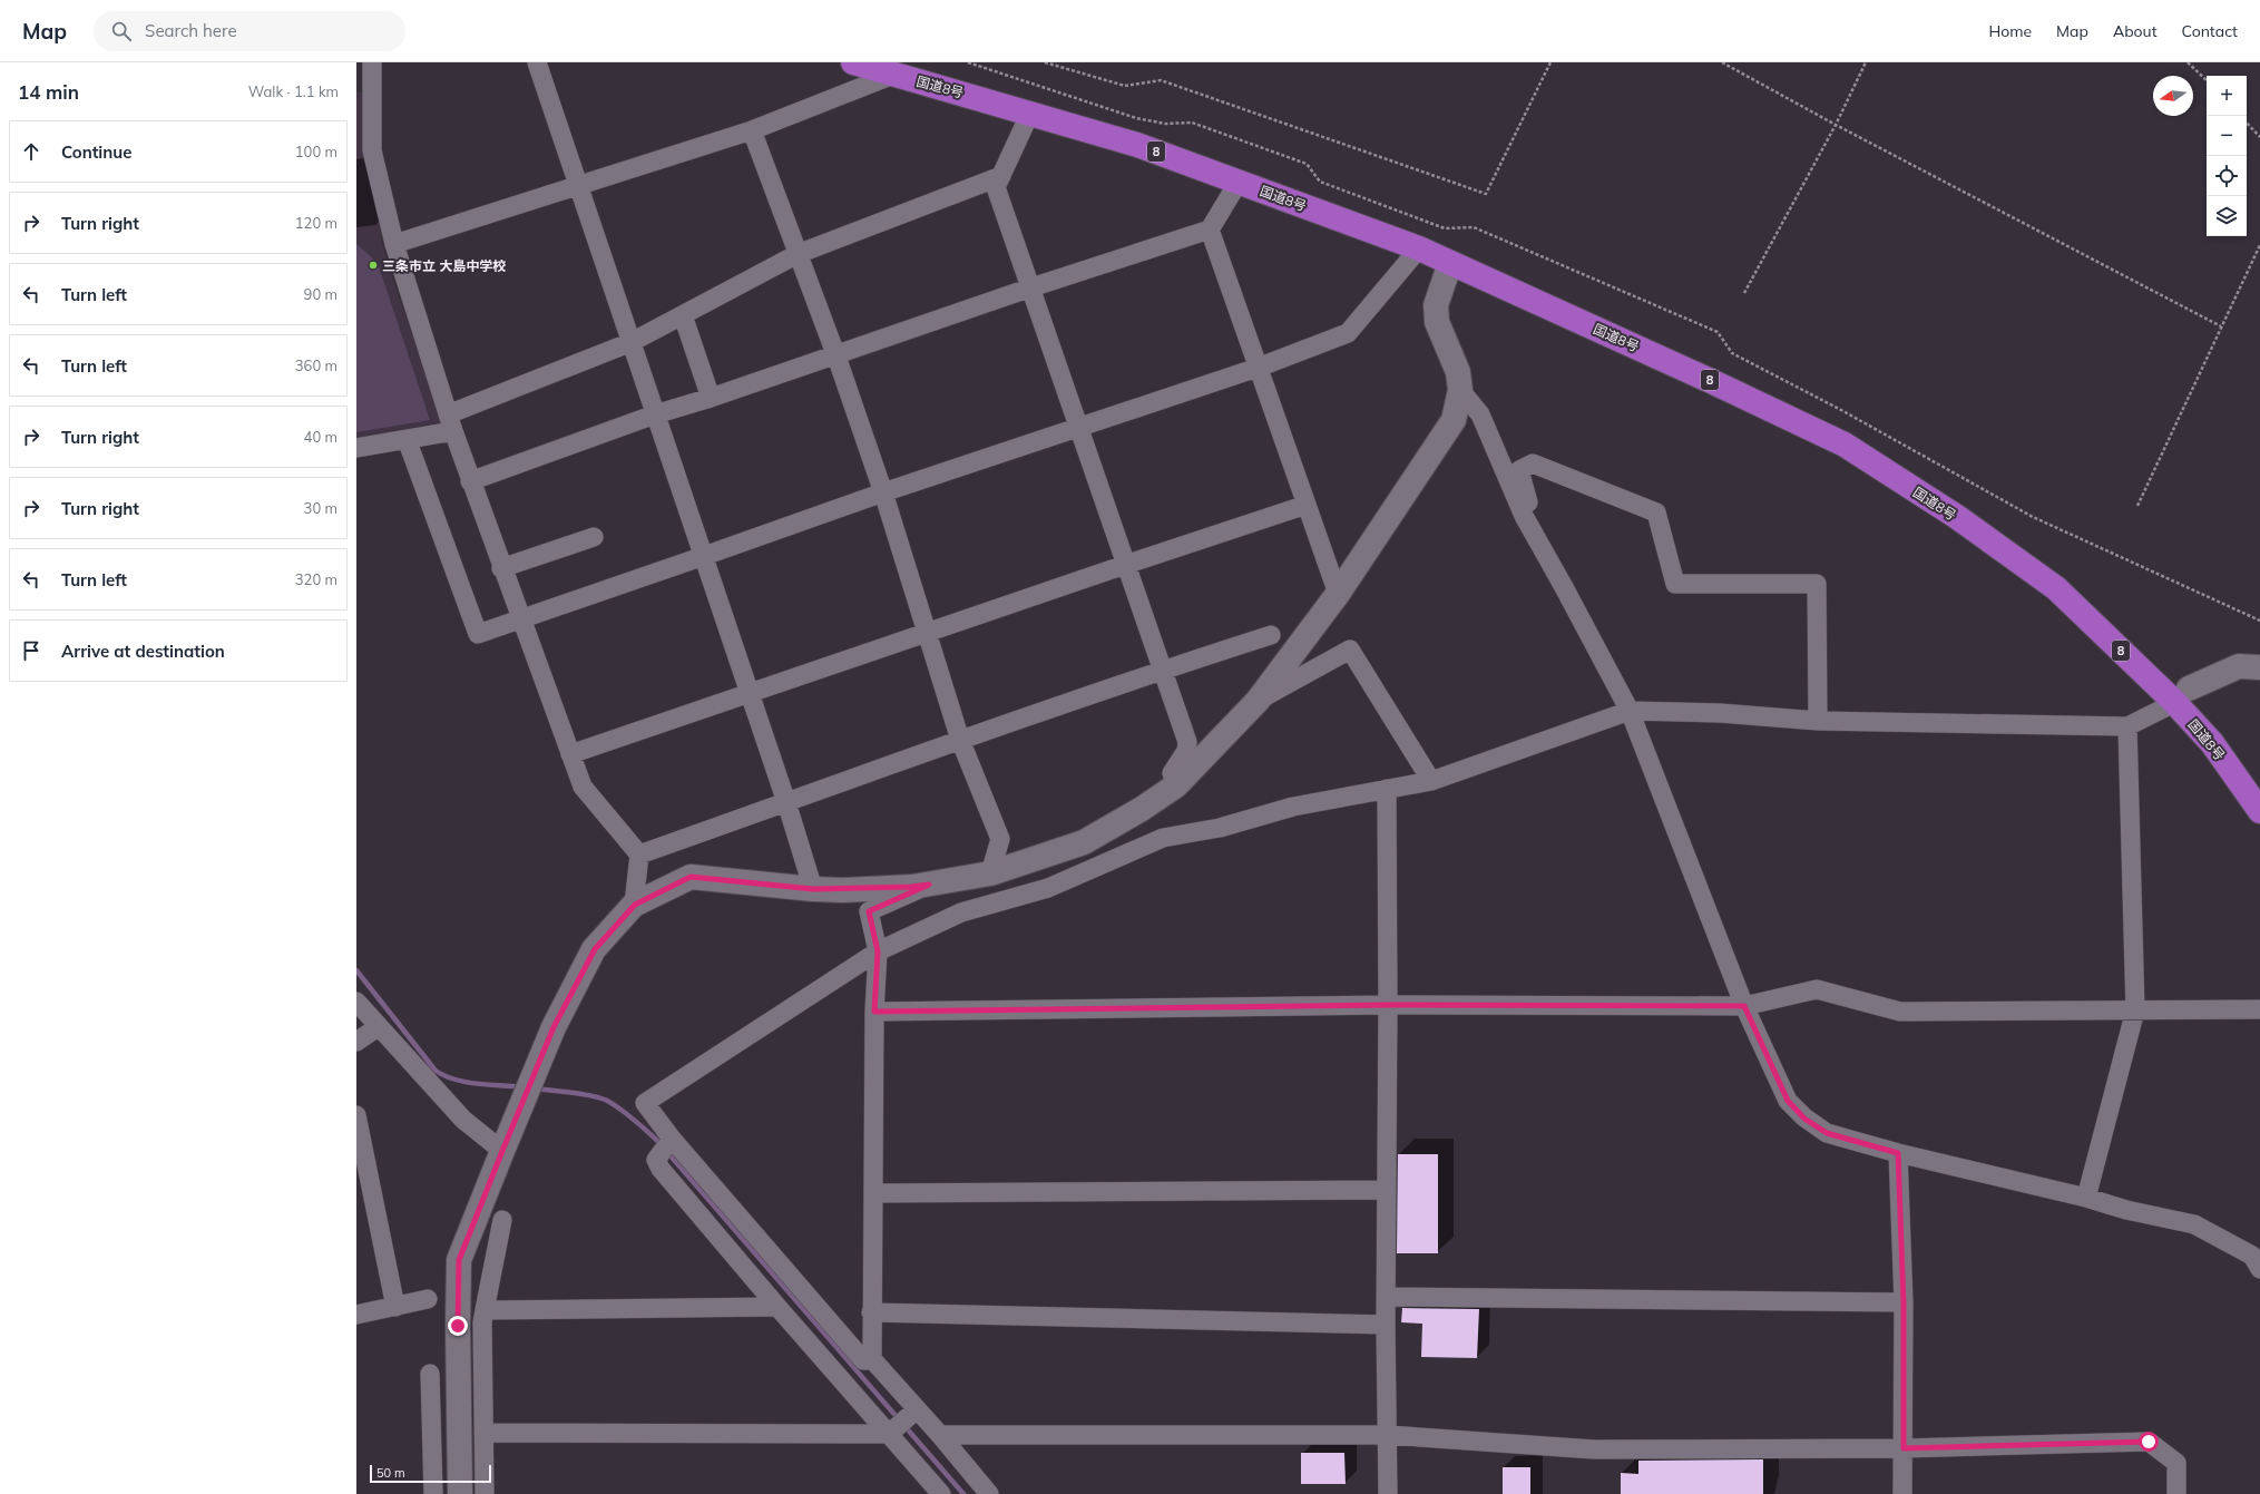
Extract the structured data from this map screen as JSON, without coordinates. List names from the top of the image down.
{
  "streets": {
    "highway": ["国道8号", "8"]
  },
  "places": ["三条市立 大島中学校"],
  "scale_bar": "50 m",
  "north": "left",
  "page": {
    "header": "Map",
    "search": "Search here",
    "nav": [
      "Home",
      "Map",
      "About",
      "Contact"
    ],
    "heading": ["14 min", "Walk · 1.1 km"],
    "map_buttons": ["+", "−"],
    "list": [
      ["Continue", "100 m"],
      ["Turn right", "120 m"],
      ["Turn left", "90 m"],
      ["Turn left", "360 m"],
      ["Turn right", "40 m"],
      ["Turn right", "30 m"],
      ["Turn left", "320 m"],
      "Arrive at destination"
    ],
    "scale": "50 m"
  }
}
